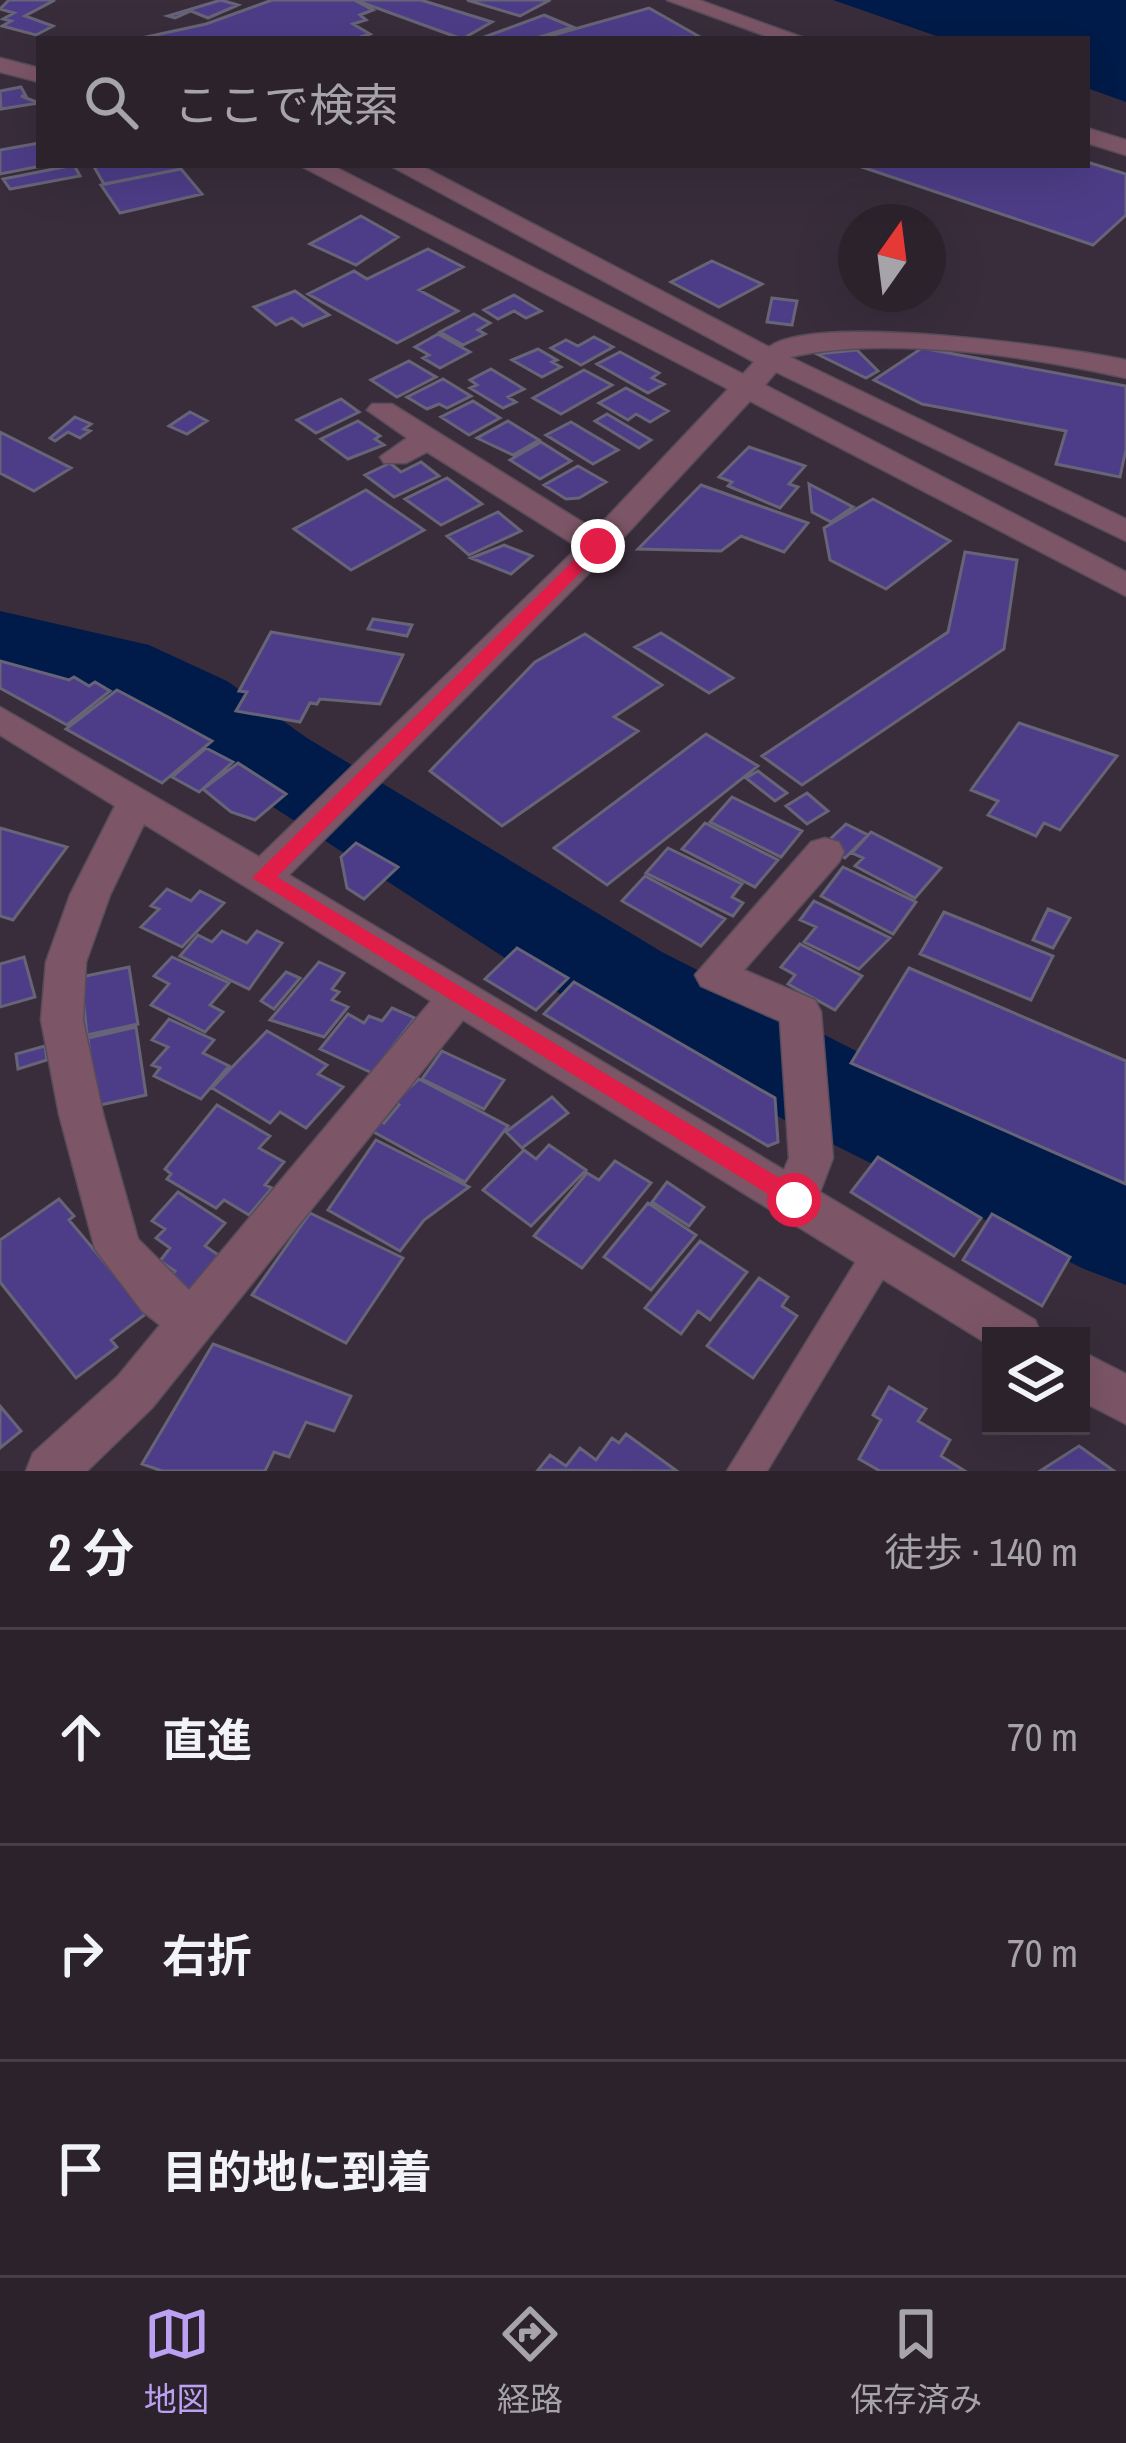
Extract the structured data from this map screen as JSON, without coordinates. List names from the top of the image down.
{
  "north": "top",
  "page": {
    "search": "ここで検索",
    "heading": ["2 分", "徒歩 · 140 m"],
    "list": [
      ["直進", "70 m"],
      ["右折", "70 m"],
      "目的地に到着"
    ],
    "nav": ["地図", "経路", "保存済み"]
  }
}
